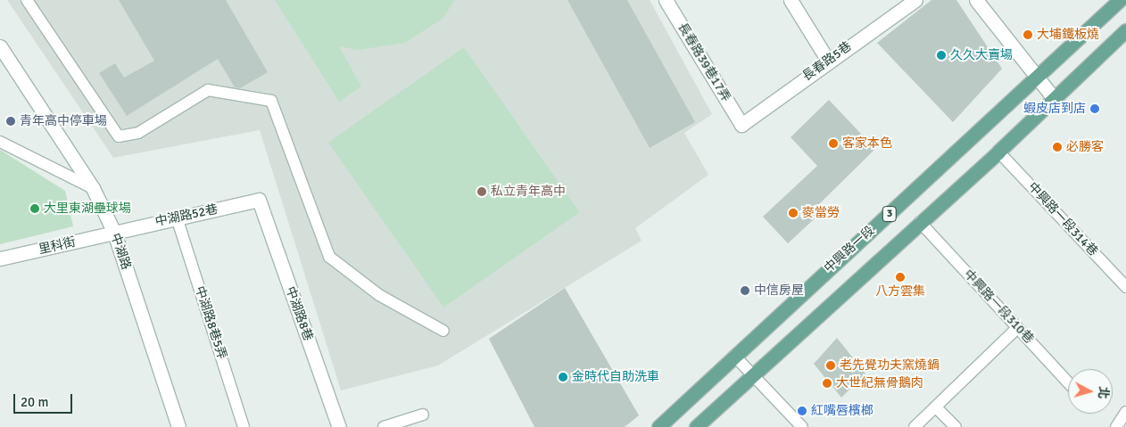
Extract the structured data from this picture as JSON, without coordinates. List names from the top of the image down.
{
  "streets": {
    "main road": ["3", "中興路一段"],
    "street": [
      "長春路5巷",
      "長春路39巷17弄",
      "中湖路52巷",
      "里科街",
      "中湖路",
      "中湖路8巷"
    ],
    "lane": ["中興路一段314巷", "中興路一段310巷", "中湖路8巷5弄"]
  },
  "crossings": [
    ["長春路5巷", "長春路39巷17弄"],
    ["3", "中興路一段314巷"],
    ["3", "中興路一段310巷"],
    ["中湖路52巷", "里科街"],
    ["中湖路52巷", "中湖路"],
    ["中湖路52巷", "中湖路8巷"],
    ["中湖路52巷", "中湖路8巷5弄"],
    ["里科街", "中湖路"]
  ],
  "places": [
    "大埔鐵板燒",
    "久久大賣場",
    "蝦皮店到店",
    "青年高中停車場",
    "客家本色",
    "必勝客",
    "私立青年高中",
    "大里東湖壘球場",
    "麥當勞",
    "八方雲集",
    "中信房屋",
    "老先覺功夫窯燒鍋",
    "金時代自助洗車",
    "大世紀無骨鵝肉",
    "紅嘴唇檳榔"
  ],
  "scale_bar": "20 m",
  "north": "right"
}
